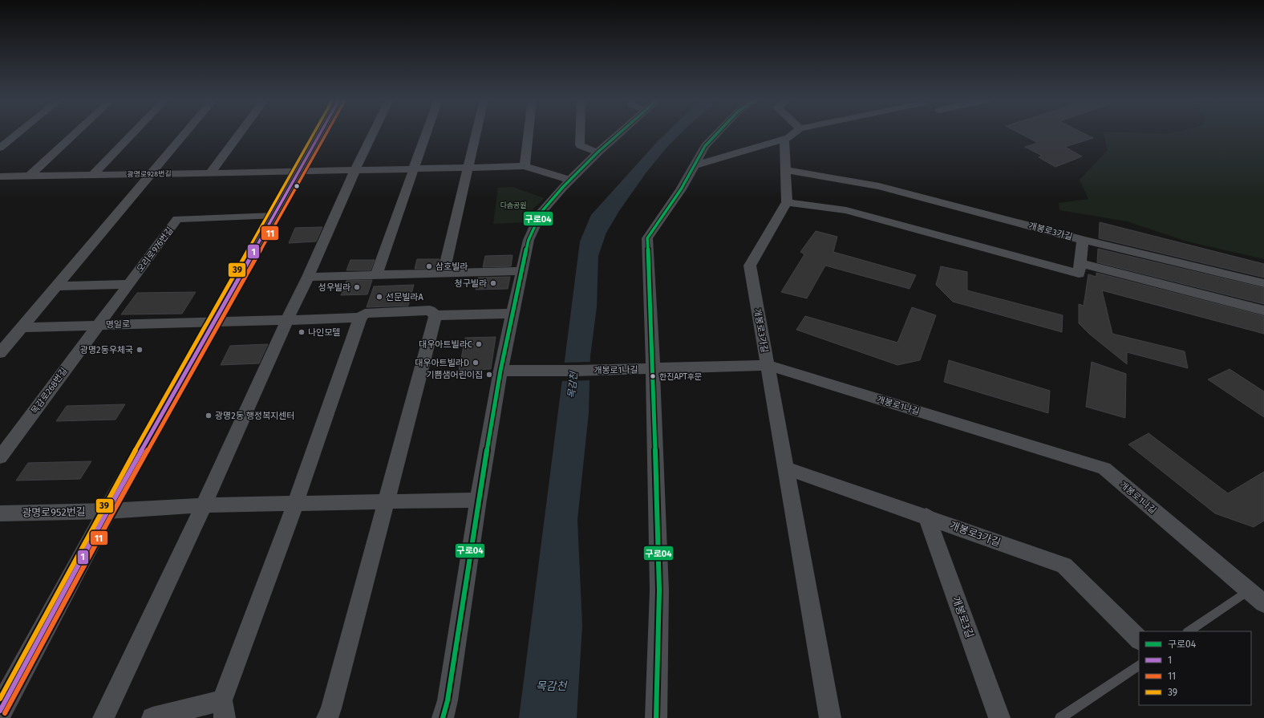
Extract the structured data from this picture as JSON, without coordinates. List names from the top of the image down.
{
  "streets": {
    "street": [
      "광명로928번길",
      "개봉로3가길",
      "오리로976번길",
      "명일로",
      "개봉로1나길",
      "목감로268번길",
      "광명로952번길",
      "개봉로3길"
    ]
  },
  "crossings": [
    ["개봉로3가길", "개봉로1나길"],
    ["개봉로3가길", "개봉로3길"],
    ["오리로976번길", "명일로"],
    ["오리로976번길", "목감로268번길"],
    ["명일로", "목감로268번길"]
  ],
  "water": ["목감천"],
  "parks": ["다솜공원"],
  "places": [
    "삼호빌라",
    "청구빌라",
    "성우빌라",
    "선문빌라A",
    "나인모텔",
    "대우아트빌라C",
    "광명2동우체국",
    "대우아트빌라D",
    "기쁨샘어린이집",
    "한진APT후문",
    "광명2동 행정복지센터"
  ],
  "lines": [
    "transit line 구로04",
    "transit line 1",
    "transit line 11",
    "transit line 39"
  ],
  "legend": [
    "구로04",
    "1",
    "11",
    "39"
  ]
}
